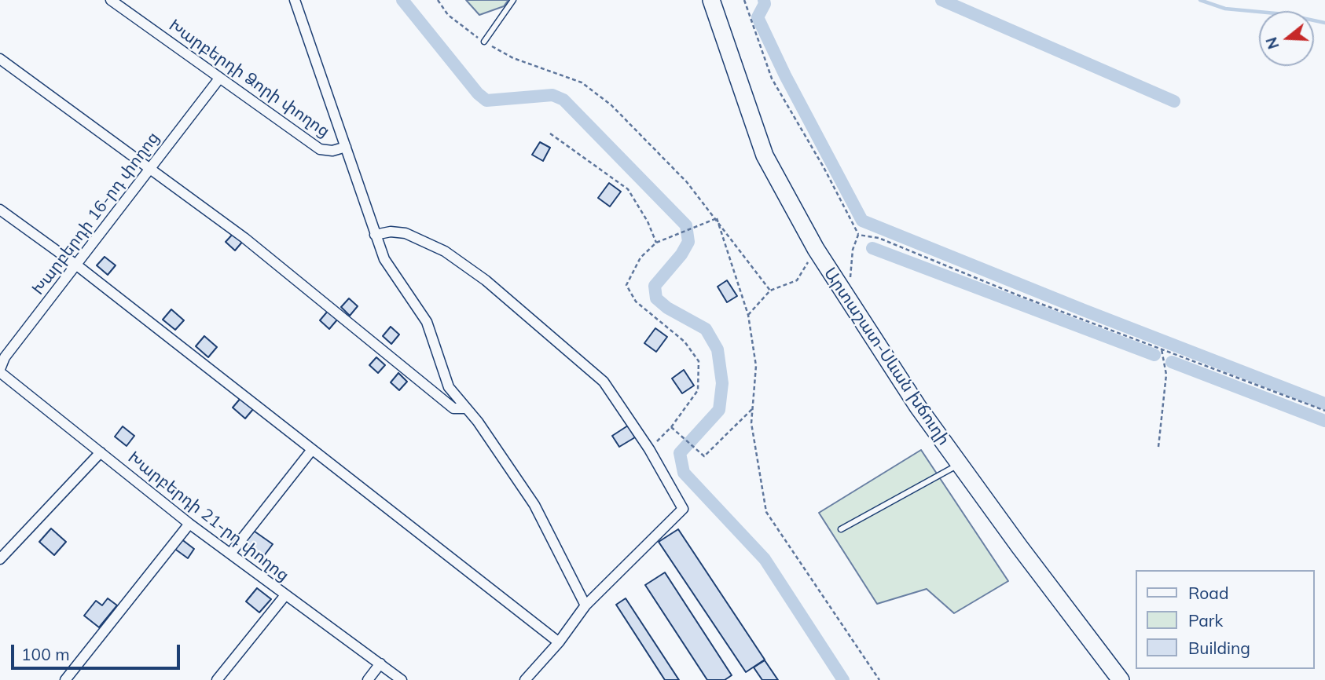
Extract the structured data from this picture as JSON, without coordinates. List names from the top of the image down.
{
  "streets": {
    "main road": ["Արտաշատ-Սևան խճուղի"],
    "street": ["Խարբերդի Ձորի փողոց", "Խարբերդի 16-րդ փողոց", "Խարբերդի 21-րդ փողոց"]
  },
  "crossings": [
    ["Խարբերդի Ձորի փողոց", "Խարբերդի 16-րդ փողոց"],
    ["Խարբերդի 16-րդ փողոց", "Խարբերդի 21-րդ փողոց"]
  ],
  "legend": ["Road", "Park", "Building"],
  "scale_bar": "100 m",
  "north": "left"
}
